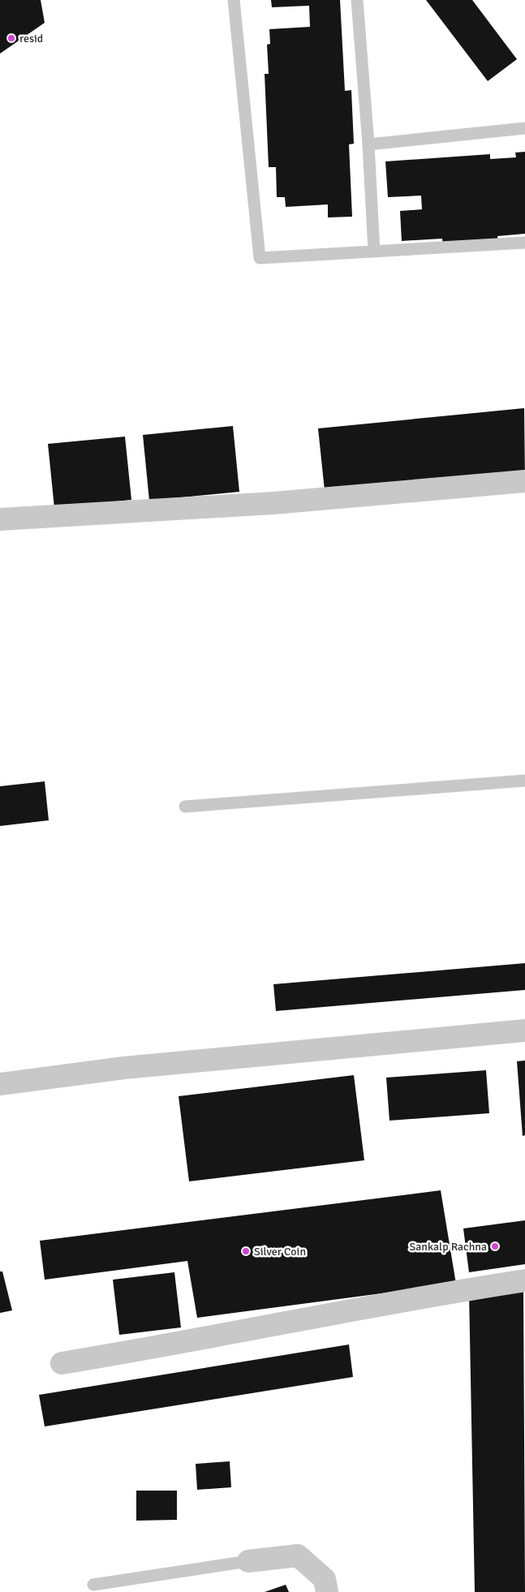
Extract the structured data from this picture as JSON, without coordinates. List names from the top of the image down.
{
  "places": ["resid", "Sankalp Rachna", "Silver Coin"]
}
